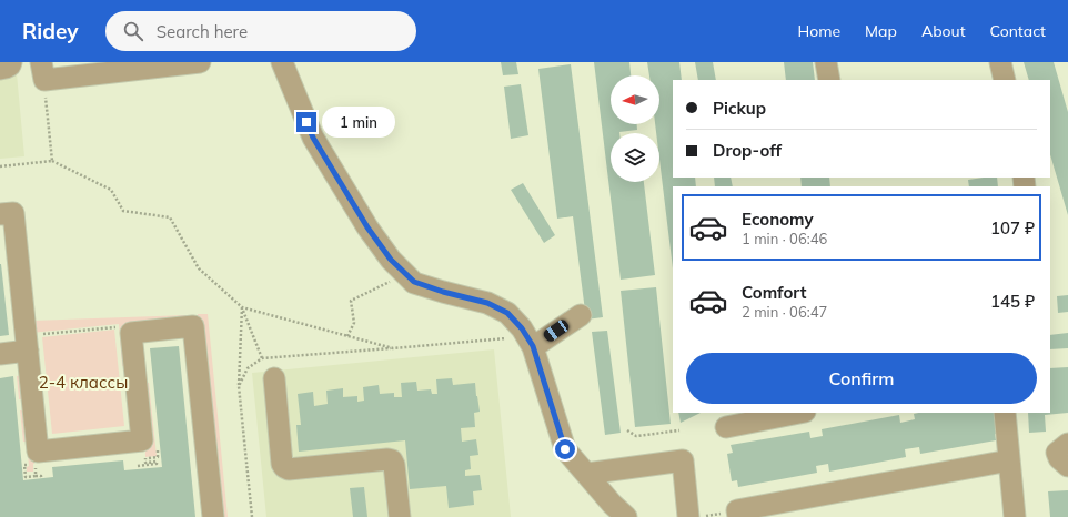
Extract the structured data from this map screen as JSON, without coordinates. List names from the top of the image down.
{
  "parks": ["2-4 классы"],
  "north": "left",
  "page": {
    "header": "Ridey",
    "search": "Search here",
    "nav": [
      "Home",
      "Map",
      "About",
      "Contact"
    ],
    "banner": ["Pickup", "Drop-off"],
    "bubble": "1 min",
    "list": [
      {
        "name": "Economy",
        "note": "1 min · 06:46",
        "value": "107 ₽"
      },
      {
        "name": "Comfort",
        "note": "2 min · 06:47",
        "value": "145 ₽"
      }
    ],
    "buttons": "Confirm"
  }
}
